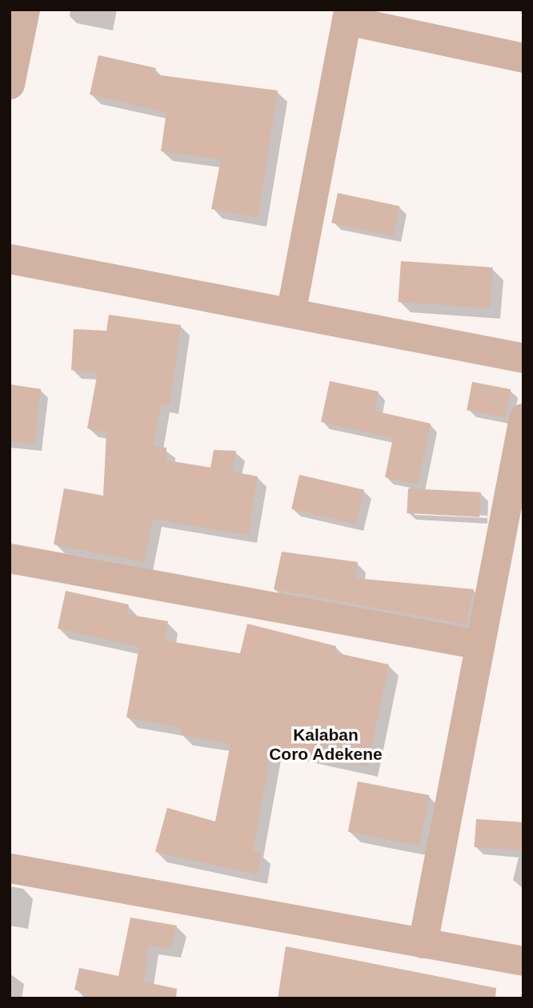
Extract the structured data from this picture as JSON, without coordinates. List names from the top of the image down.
{
  "districts": ["Kalaban Coro Adekene"]
}
